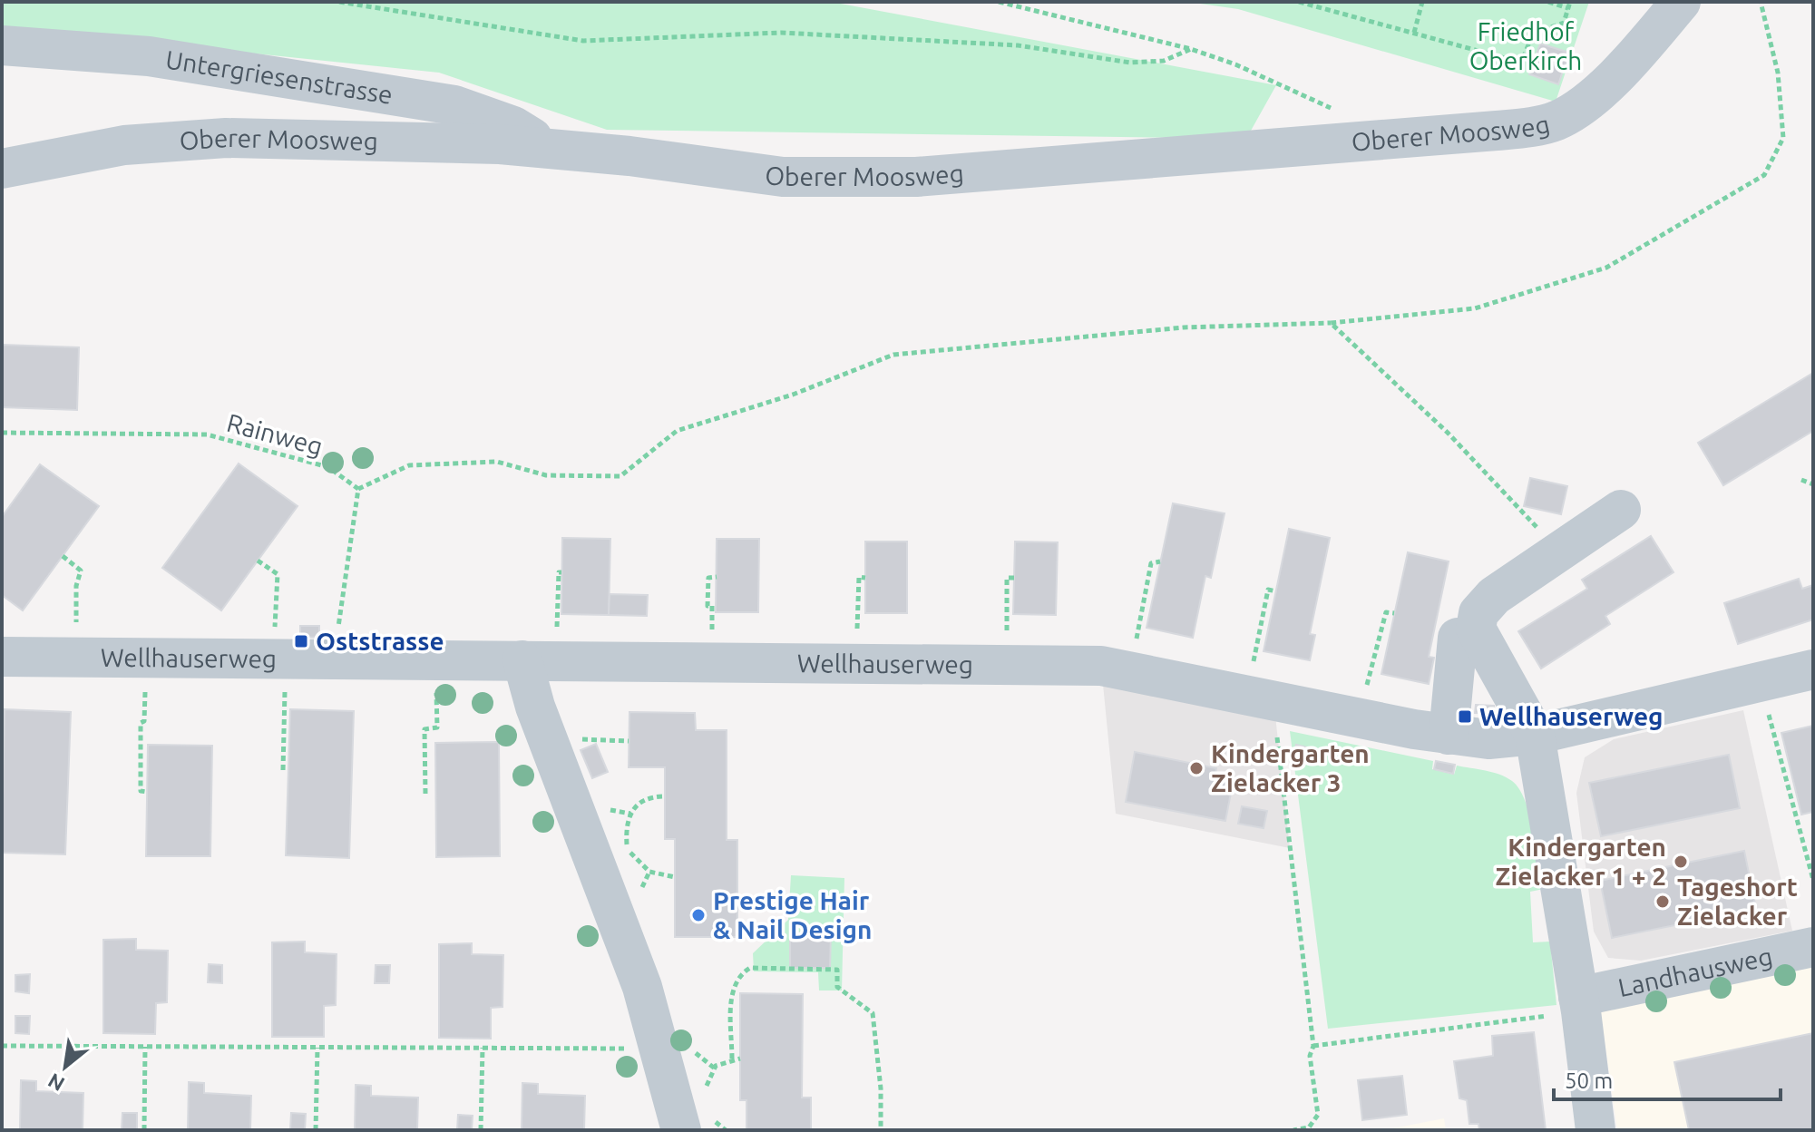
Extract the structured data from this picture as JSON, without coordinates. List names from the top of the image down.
{
  "streets": {
    "street": [
      "Untergriesenstrasse",
      "Oberer Moosweg",
      "Wellhauserweg",
      "Landhausweg"
    ],
    "path": ["Rainweg"]
  },
  "crossings": [
    ["Untergriesenstrasse", "Oberer Moosweg"]
  ],
  "parks": ["Friedhof Oberkirch"],
  "places": {
    "transit": ["Oststrasse", "Wellhauserweg"],
    "other": [
      "Kindergarten Zielacker 3",
      "Kindergarten Zielacker 1 + 2",
      "Tageshort Zielacker",
      "Prestige Hair & Nail Design"
    ]
  },
  "scale_bar": "50 m",
  "north": "bottom left"
}
